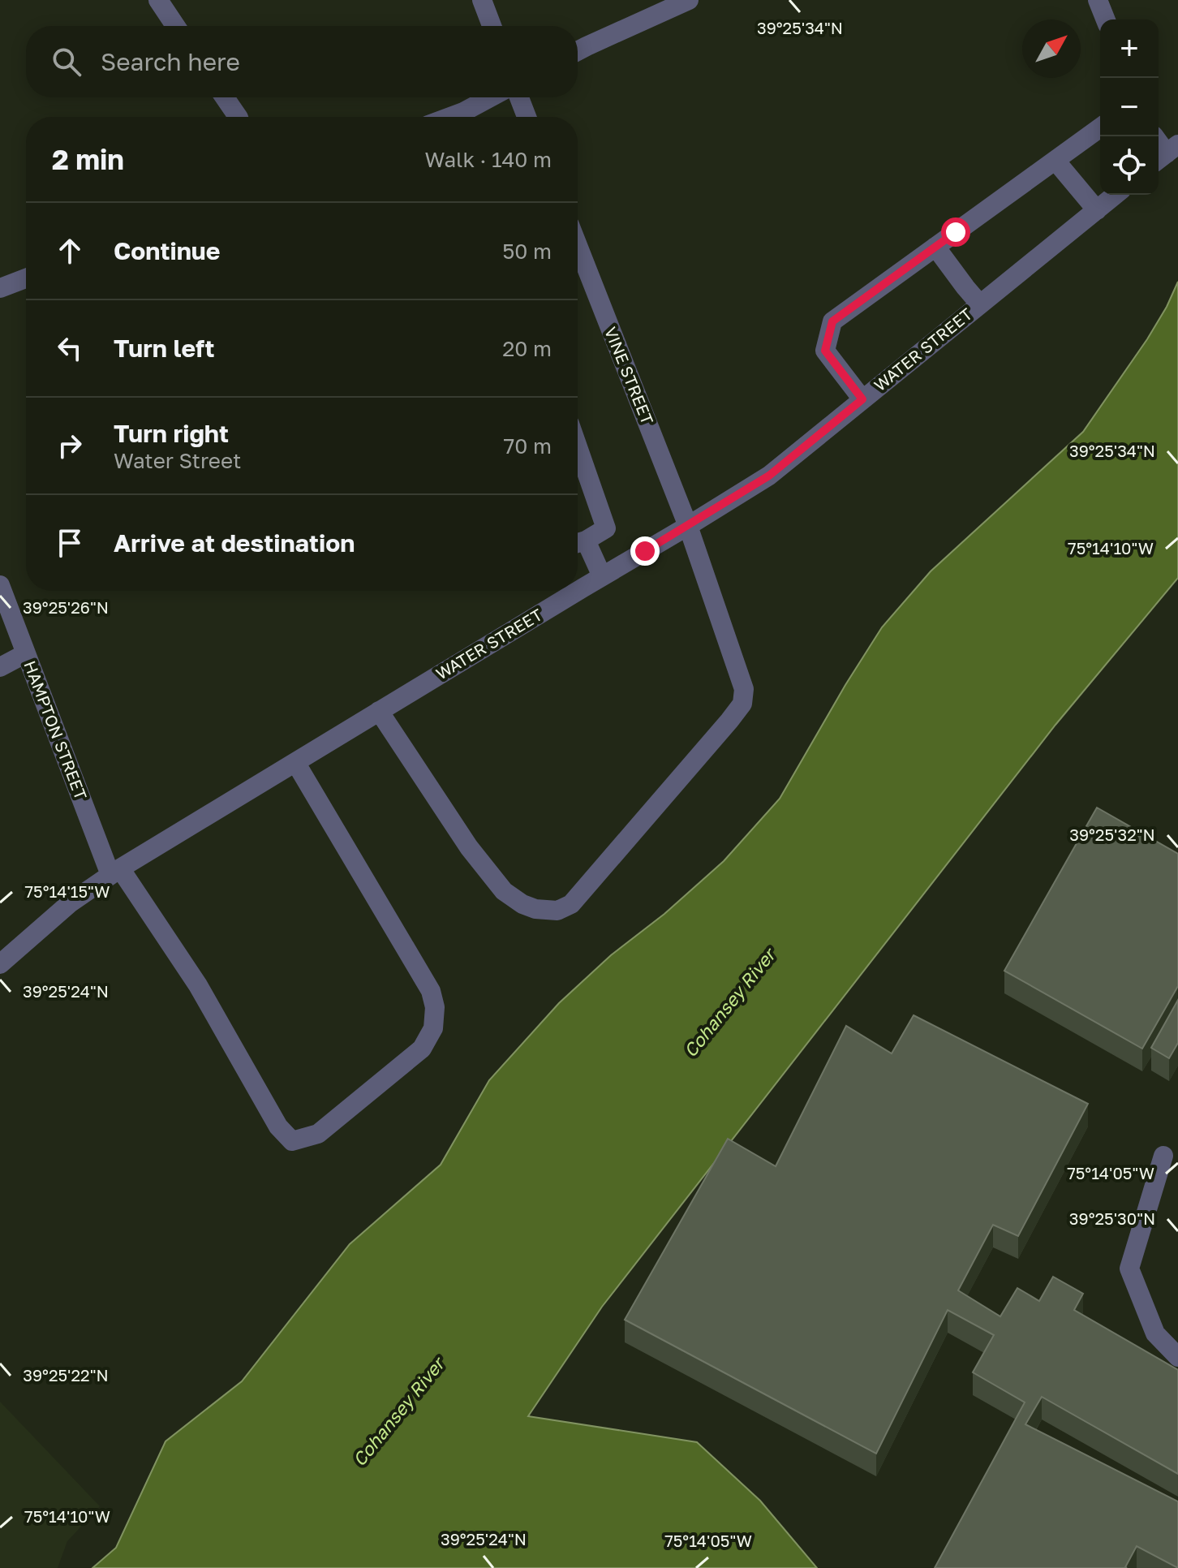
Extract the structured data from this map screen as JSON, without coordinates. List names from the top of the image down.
{
  "streets": {
    "street": ["WATER STREET", "VINE STREET", "HAMPTON STREET"]
  },
  "crossings": [
    ["WATER STREET", "VINE STREET"],
    ["WATER STREET", "HAMPTON STREET"]
  ],
  "water": ["Cohansey River"],
  "north": "top right",
  "page": {
    "map_buttons": ["+", "−"],
    "search": "Search here",
    "heading": ["2 min", "Walk · 140 m"],
    "list": [
      ["Continue", "50 m"],
      ["Turn left", "20 m"],
      ["Turn right", "Water Street", "70 m"],
      "Arrive at destination"
    ]
  },
  "coordinates": [
    "39°25'34\"N",
    "75°14'10\"W",
    "39°25'26\"N",
    "39°25'32\"N",
    "75°14'15\"W",
    "39°25'24\"N",
    "75°14'05\"W",
    "39°25'30\"N",
    "39°25'22\"N"
  ]
}
